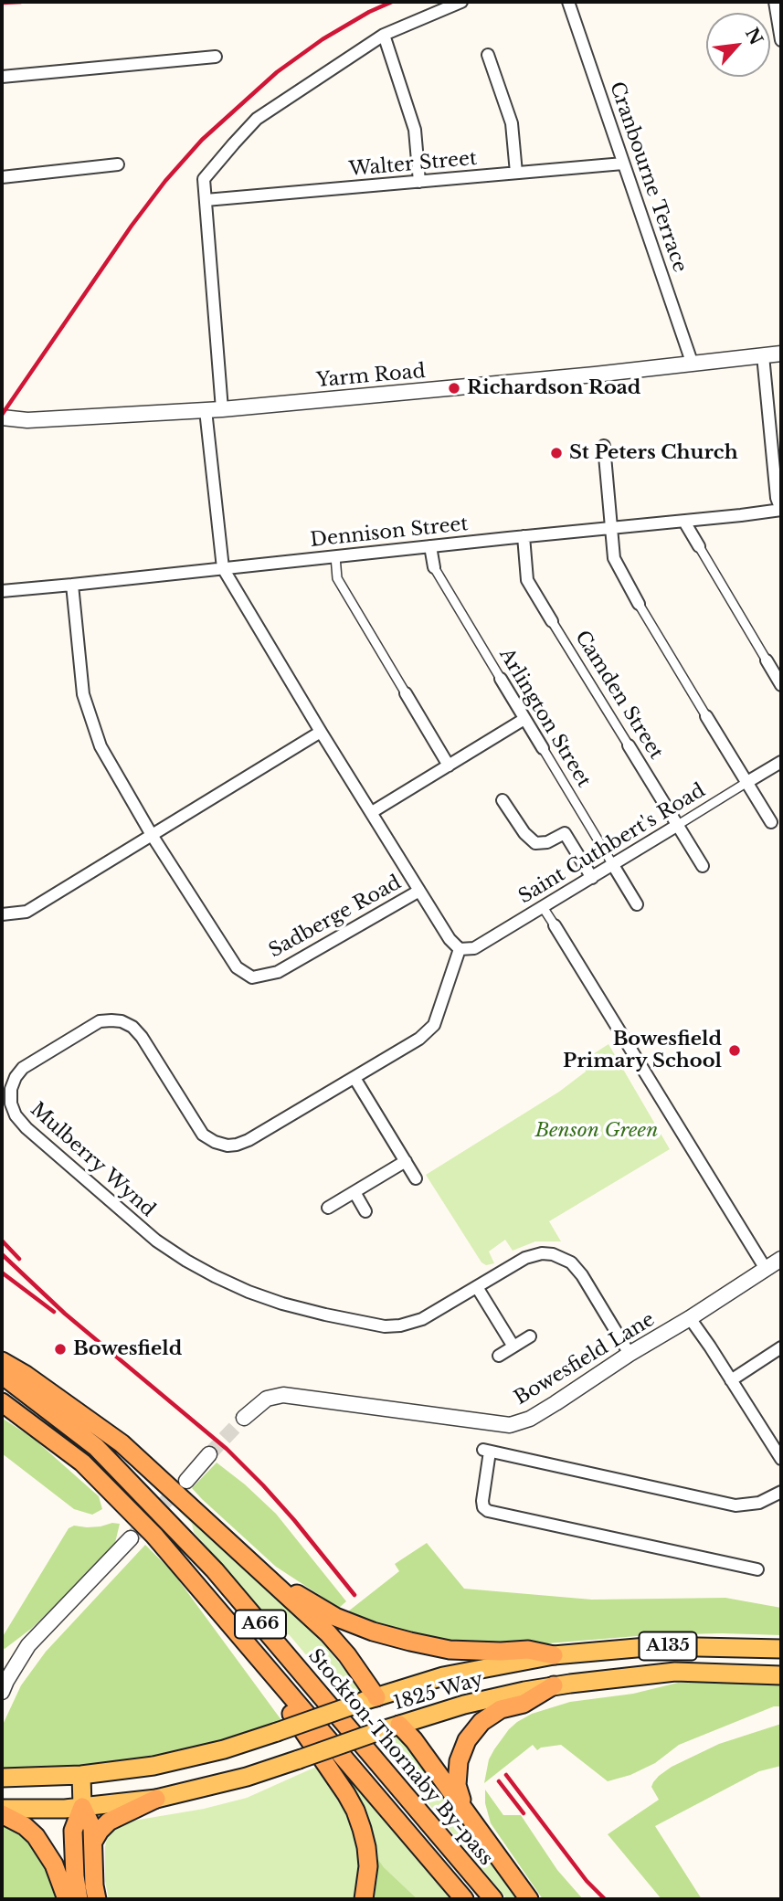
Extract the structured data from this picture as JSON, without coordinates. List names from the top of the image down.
{
  "streets": {
    "highway": ["A66", "A135", "Stockton-Thornaby By-pass"],
    "main road": ["1825 Way"],
    "street": [
      "Walter Street",
      "Cranbourne Terrace",
      "Yarm Road",
      "Dennison Street",
      "Camden Street",
      "Arlington Street",
      "Saint Cuthbert's Road",
      "Sadberge Road",
      "Mulberry Wynd",
      "Bowesfield Lane"
    ]
  },
  "crossings": [
    ["Walter Street", "Cranbourne Terrace"],
    ["Cranbourne Terrace", "Yarm Road"],
    ["Dennison Street", "Camden Street"],
    ["Dennison Street", "Arlington Street"],
    ["Dennison Street", "Sadberge Road"],
    ["Camden Street", "Saint Cuthbert's Road"],
    ["Arlington Street", "Saint Cuthbert's Road"],
    ["Saint Cuthbert's Road", "Mulberry Wynd"],
    ["Mulberry Wynd", "Bowesfield Lane"],
    ["A66", "1825 Way"],
    ["A135", "1825 Way"]
  ],
  "parks": ["Benson Green"],
  "places": [
    "Richardson Road",
    "St Peters Church",
    "Bowesfield Primary School",
    "Bowesfield"
  ],
  "north": "top right"
}
